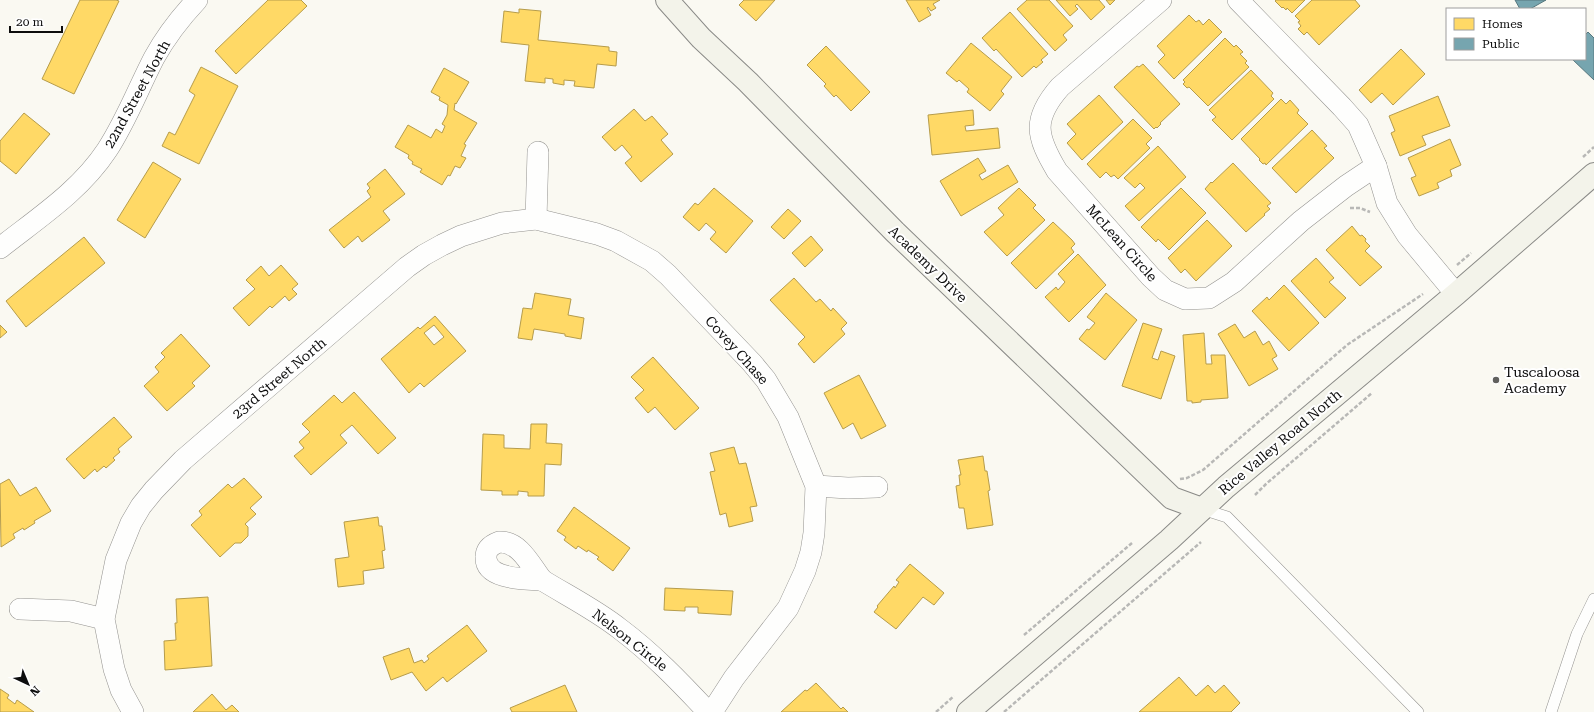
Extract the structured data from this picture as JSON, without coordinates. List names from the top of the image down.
{
  "streets": {
    "street": [
      "22nd Street North",
      "McLean Circle",
      "Academy Drive",
      "Covey Chase",
      "23rd Street North",
      "Rice Valley Road North",
      "Nelson Circle"
    ]
  },
  "crossings": [
    ["Academy Drive", "Rice Valley Road North"],
    ["Covey Chase", "23rd Street North"]
  ],
  "places": ["Tuscaloosa Academy"],
  "legend": ["Homes", "Public"],
  "scale_bar": "20 m",
  "north": "bottom right"
}
